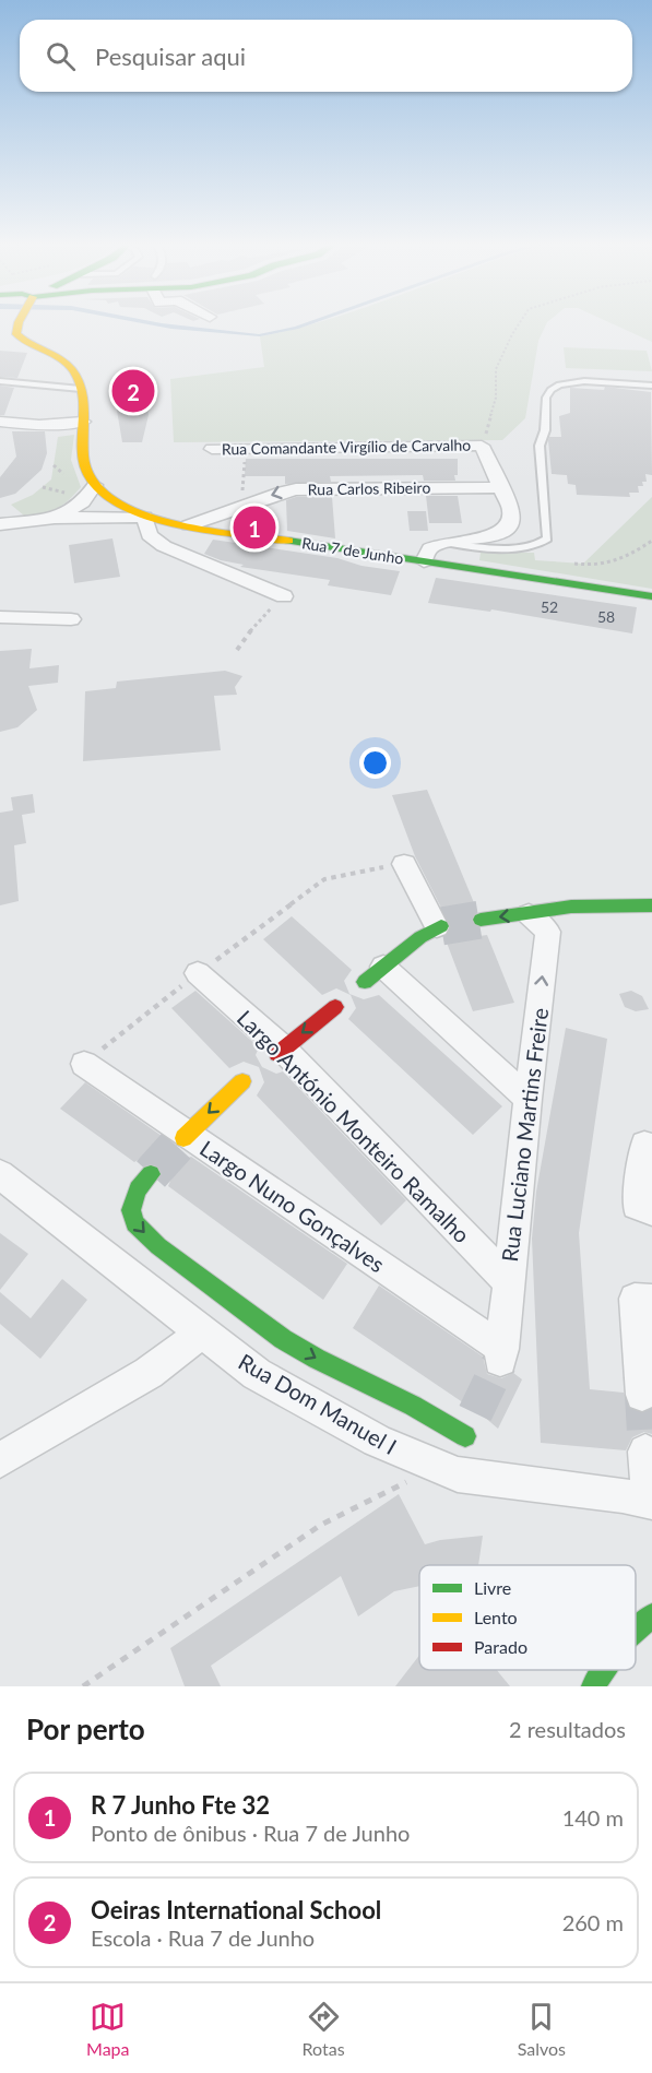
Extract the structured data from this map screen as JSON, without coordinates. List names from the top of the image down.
{
  "streets": {
    "main road": ["Rua 7 de Junho"],
    "street": [
      "Rua Comandante Virgílio de Carvalho",
      "Rua Carlos Ribeiro",
      "Largo António Monteiro Ramalho",
      "Rua Luciano Martins Freire",
      "Largo Nuno Gonçalves",
      "Rua Dom Manuel I"
    ]
  },
  "crossings": [
    ["Rua Carlos Ribeiro", "Rua 7 de Junho"],
    ["Largo António Monteiro Ramalho", "Rua Luciano Martins Freire"],
    ["Rua Luciano Martins Freire", "Largo Nuno Gonçalves"]
  ],
  "one_way": ["Rua Carlos Ribeiro", "Rua Luciano Martins Freire"],
  "house_numbers": ["52", "58"],
  "legend": ["Livre", "Lento", "Parado"],
  "page": {
    "search": "Pesquisar aqui",
    "pins": ["2", "1"],
    "heading": ["Por perto", "2 resultados"],
    "list": [
      {
        "mark": "1",
        "name": "R 7 Junho Fte 32",
        "note": "Ponto de ônibus · Rua 7 de Junho",
        "value": "140 m"
      },
      {
        "mark": "2",
        "name": "Oeiras International School",
        "note": "Escola · Rua 7 de Junho",
        "value": "260 m"
      }
    ],
    "nav": ["Mapa", "Rotas", "Salvos"]
  }
}
